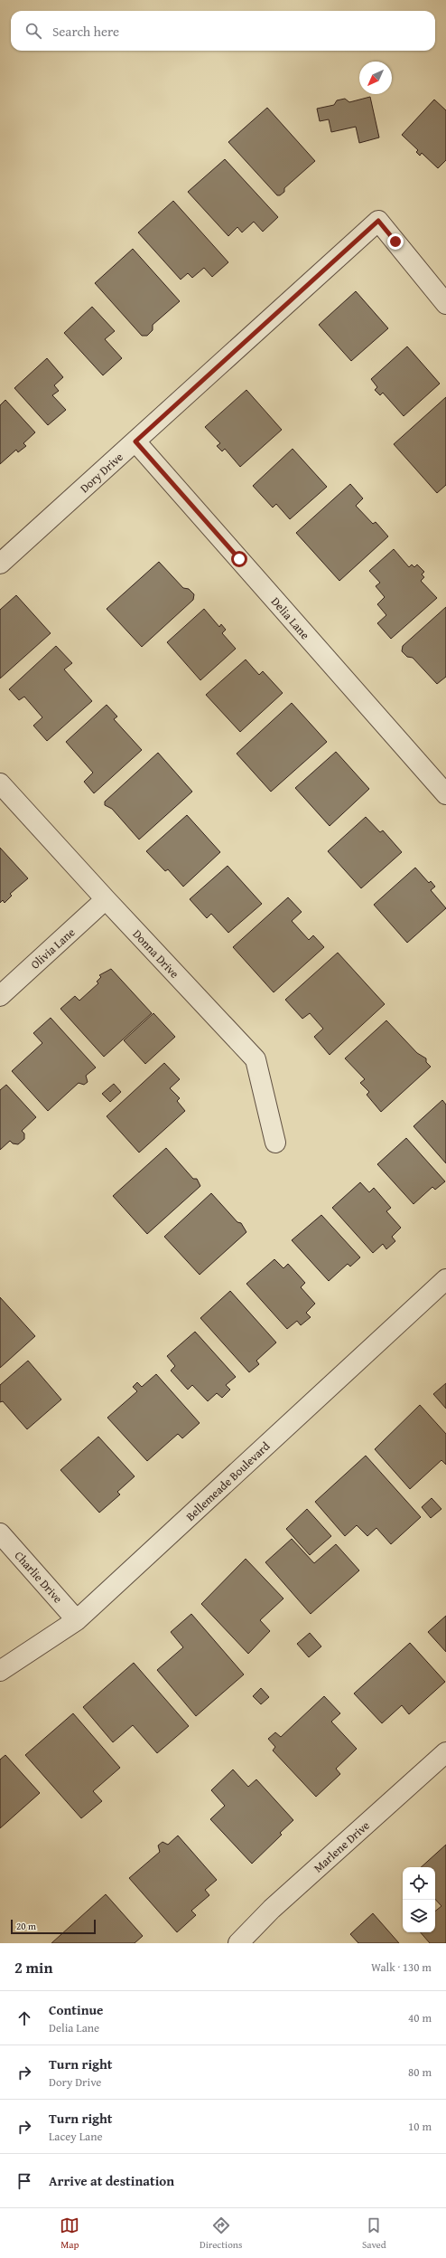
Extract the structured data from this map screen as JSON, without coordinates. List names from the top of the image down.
{
  "streets": {
    "street": [
      "Dory Drive",
      "Delia Lane",
      "Olivia Lane",
      "Donna Drive",
      "Bellemeade Boulevard",
      "Charlie Drive",
      "Marlene Drive"
    ]
  },
  "crossings": [
    ["Dory Drive", "Delia Lane"],
    ["Olivia Lane", "Donna Drive"],
    ["Bellemeade Boulevard", "Charlie Drive"]
  ],
  "scale_bar": "20 m",
  "north": "bottom left",
  "page": {
    "search": "Search here",
    "scale": "20 m",
    "heading": ["2 min", "Walk · 130 m"],
    "list": [
      ["Continue", "Delia Lane", "40 m"],
      ["Turn right", "Dory Drive", "80 m"],
      ["Turn right", "Lacey Lane", "10 m"],
      "Arrive at destination"
    ],
    "nav": ["Map", "Directions", "Saved"]
  }
}
